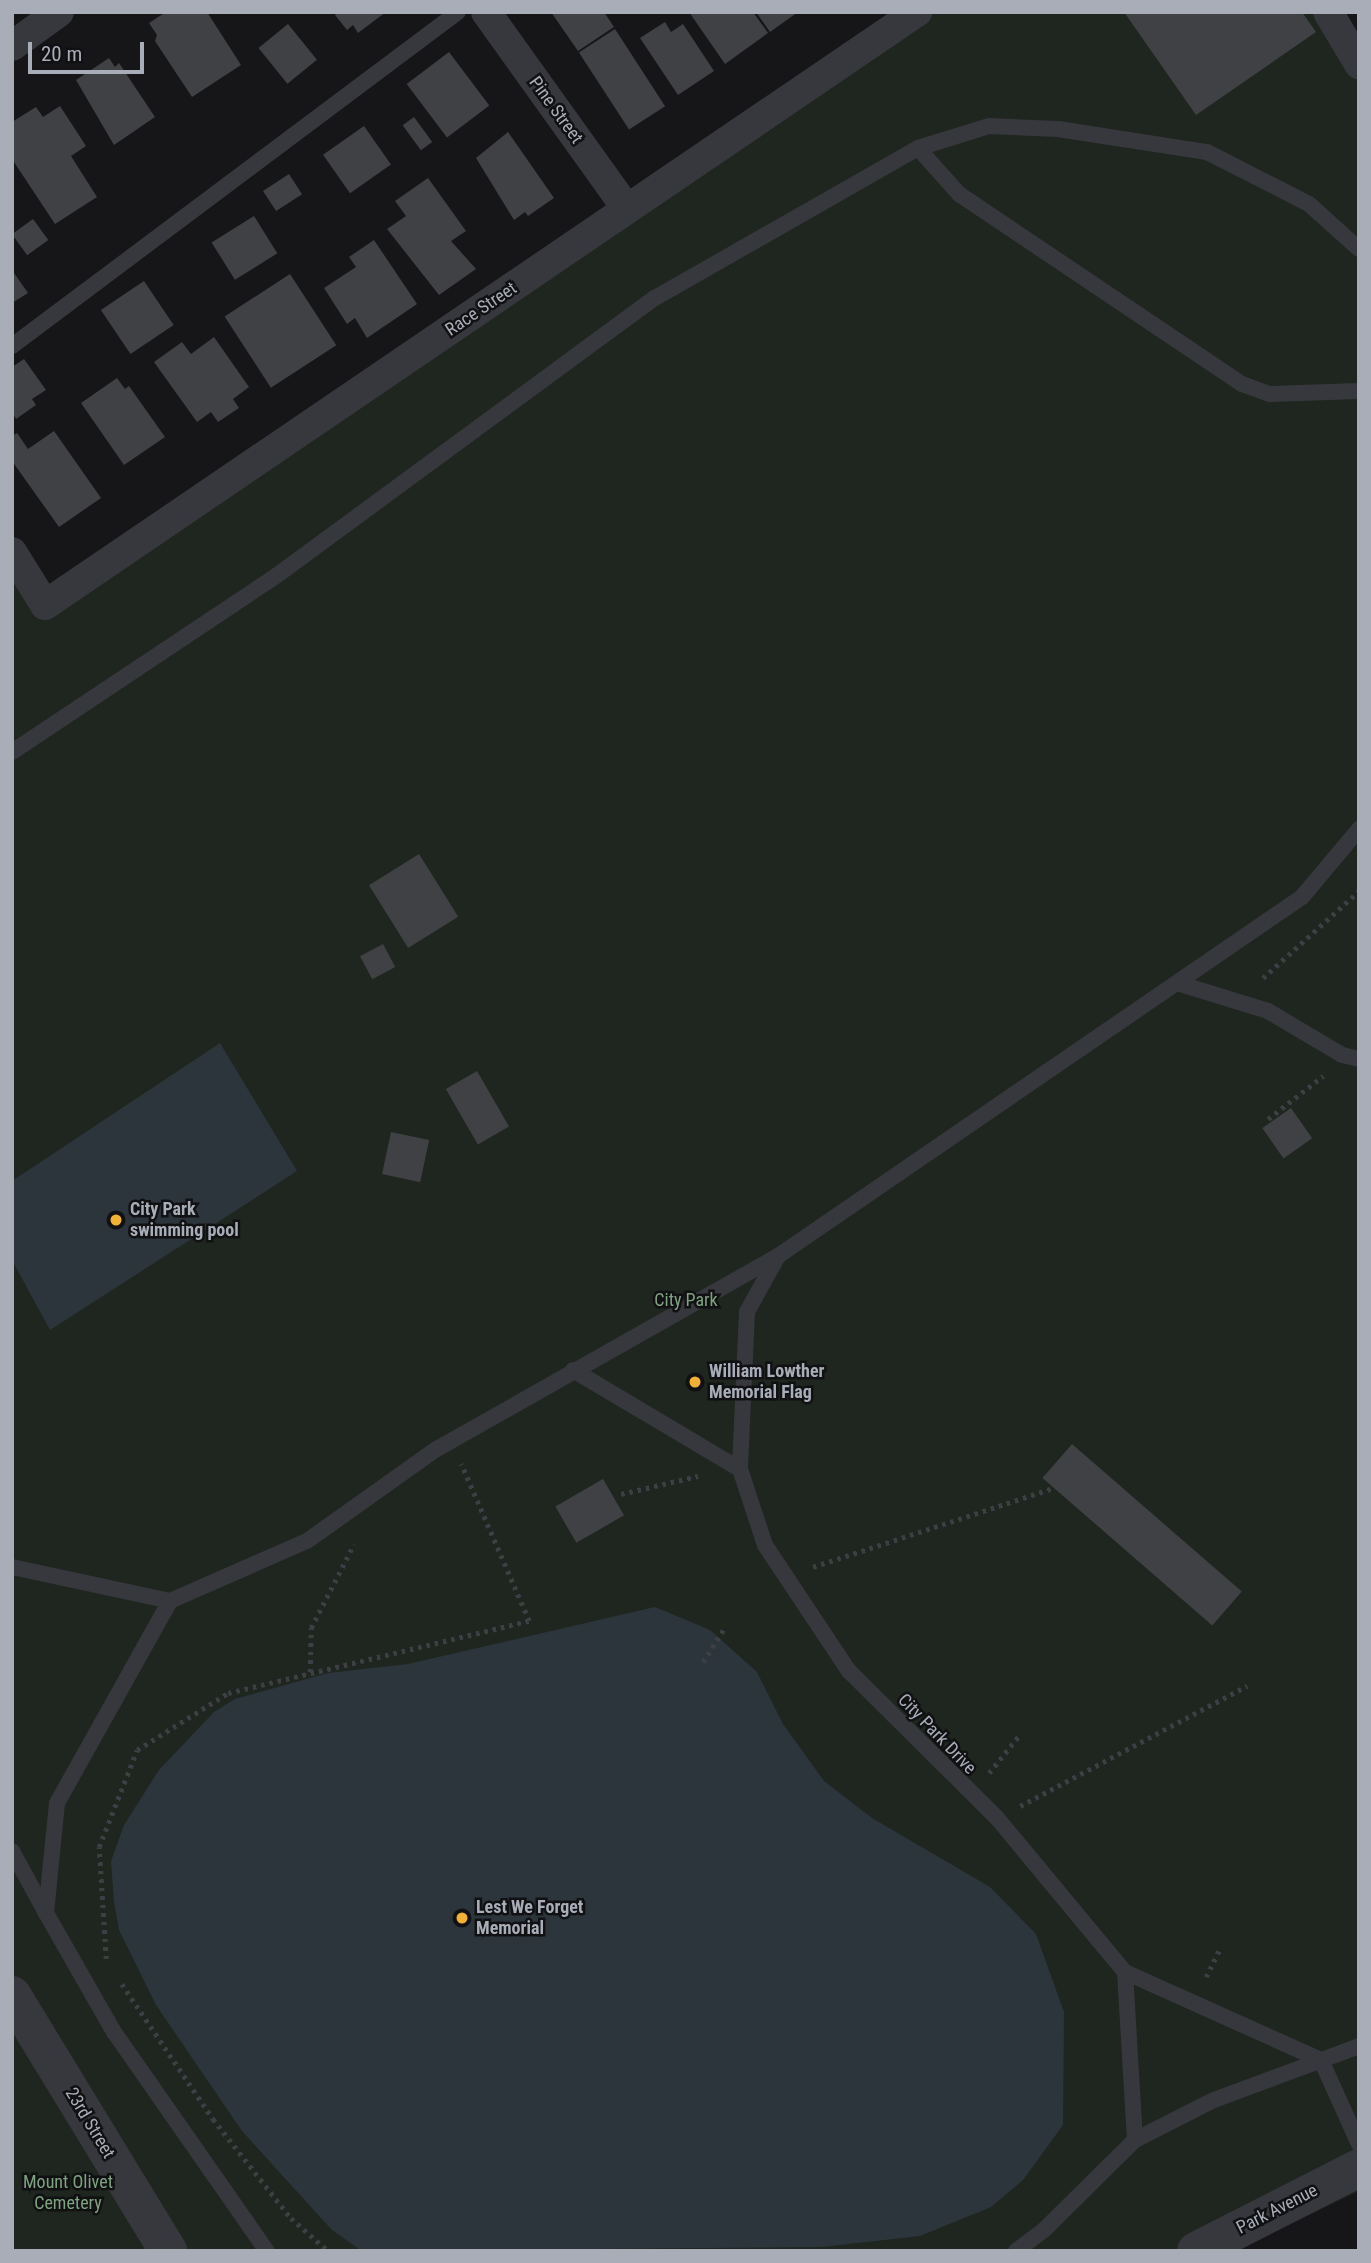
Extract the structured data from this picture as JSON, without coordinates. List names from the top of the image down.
{
  "streets": {
    "street": [
      "Pine Street",
      "Race Street",
      "23rd Street",
      "Park Avenue"
    ],
    "lane": ["City Park Drive"]
  },
  "crossings": [
    ["Pine Street", "Race Street"]
  ],
  "parks": ["City Park", "Mount Olivet Cemetery"],
  "places": ["City Park swimming pool", "William Lowther Memorial Flag", "Lest We Forget Memorial"],
  "scale_bar": "20 m"
}
